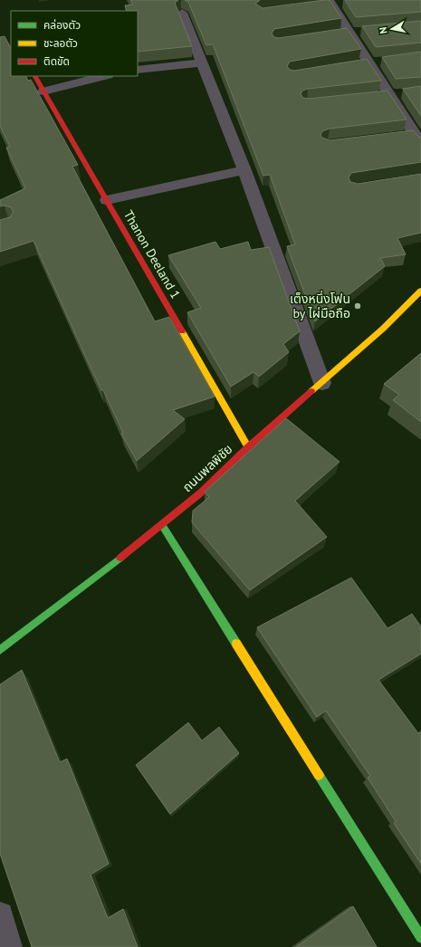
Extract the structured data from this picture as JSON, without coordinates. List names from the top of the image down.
{
  "streets": {
    "street": ["Thanon Deeland 1", "ถนนพลพิชัย"]
  },
  "crossings": [
    ["Thanon Deeland 1", "ถนนพลพิชัย"]
  ],
  "places": ["เต็งหนึ่งโฟน by ไผ่มือถือ"],
  "legend": ["คล่องตัว", "ชะลอตัว", "ติดขัด"],
  "north": "left"
}
